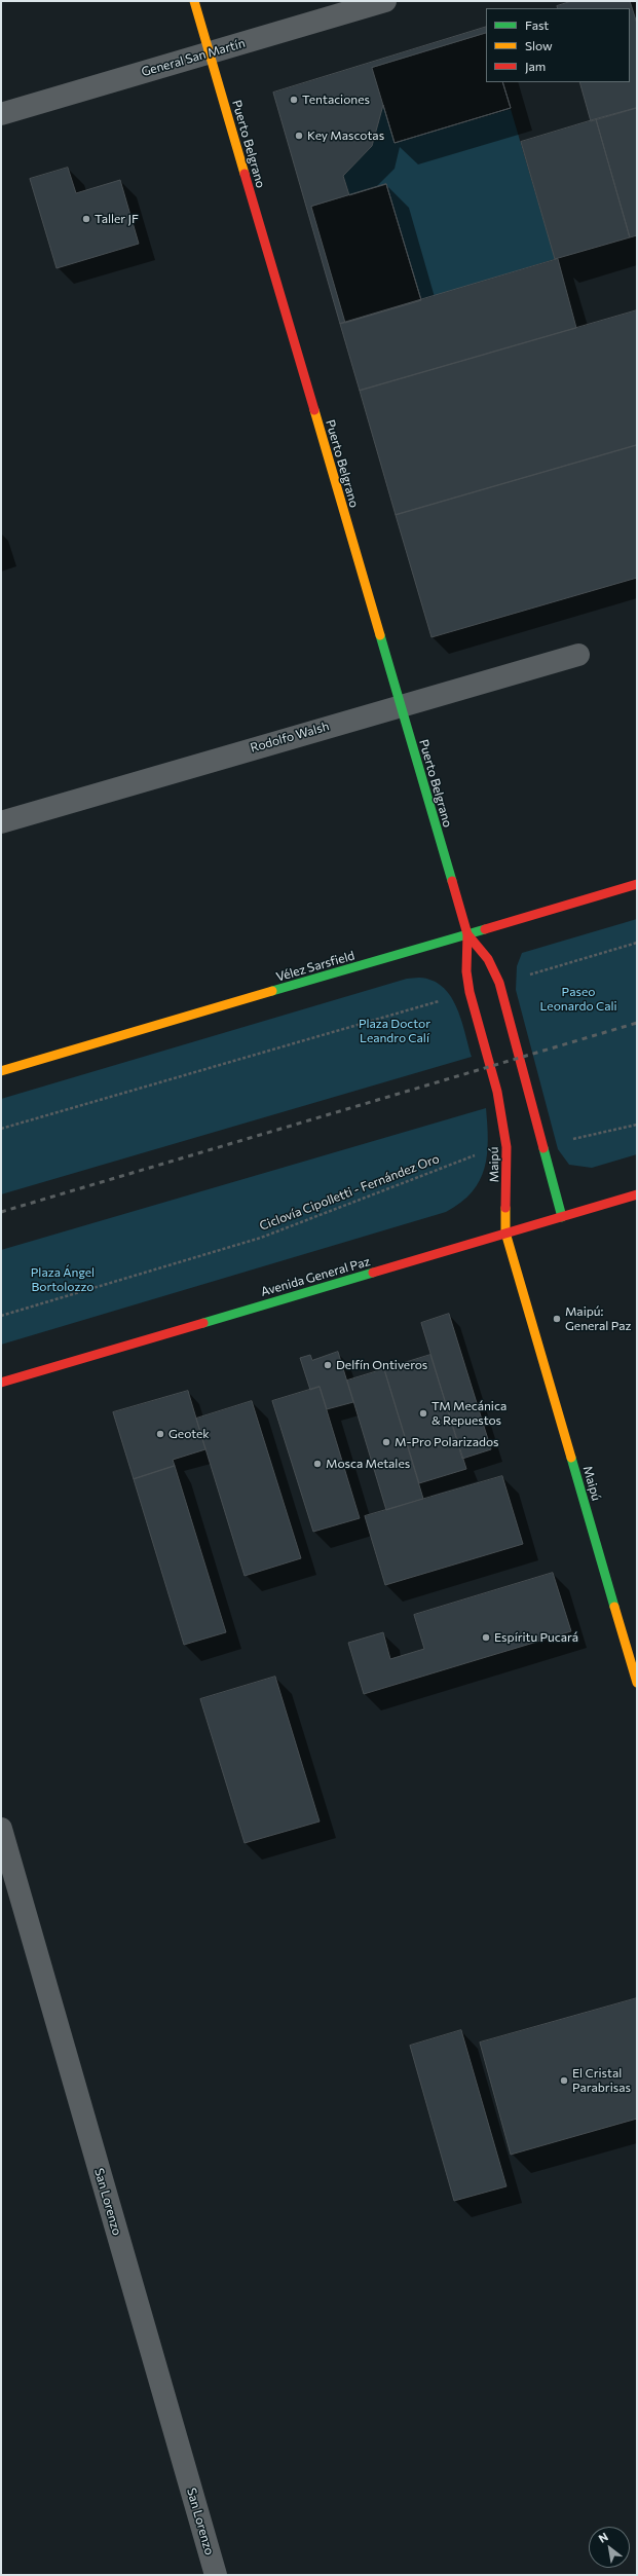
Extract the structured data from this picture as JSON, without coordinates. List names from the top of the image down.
{
  "streets": {
    "street": [
      "General San Martín",
      "Puerto Belgrano",
      "Rodolfo Walsh",
      "Vélez Sarsfield",
      "Maipú",
      "Avenida General Paz",
      "San Lorenzo"
    ],
    "path": ["Ciclovía Cipolletti - Fernández Oro"]
  },
  "crossings": [
    ["General San Martín", "Puerto Belgrano"],
    ["Puerto Belgrano", "Rodolfo Walsh"],
    ["Puerto Belgrano", "Vélez Sarsfield"],
    ["Puerto Belgrano", "Maipú"],
    ["Vélez Sarsfield", "Maipú"],
    ["Maipú", "Ciclovía Cipolletti - Fernández Oro"],
    ["Maipú", "Avenida General Paz"]
  ],
  "parks": ["Paseo Leonardo Cali", "Plaza Doctor Leandro Calí", "Plaza Ángel Bortolozzo"],
  "places": [
    "Tentaciones",
    "Key Mascotas",
    "Taller JF",
    "Maipú: General Paz",
    "Delfín Ontiveros",
    "TM Mecánica & Repuestos",
    "Geotek",
    "M-Pro Polarizados",
    "Mosca Metales",
    "Espíritu Pucará",
    "El Cristal Parabrisas"
  ],
  "legend": ["Fast", "Slow", "Jam"],
  "north": "top left"
}
